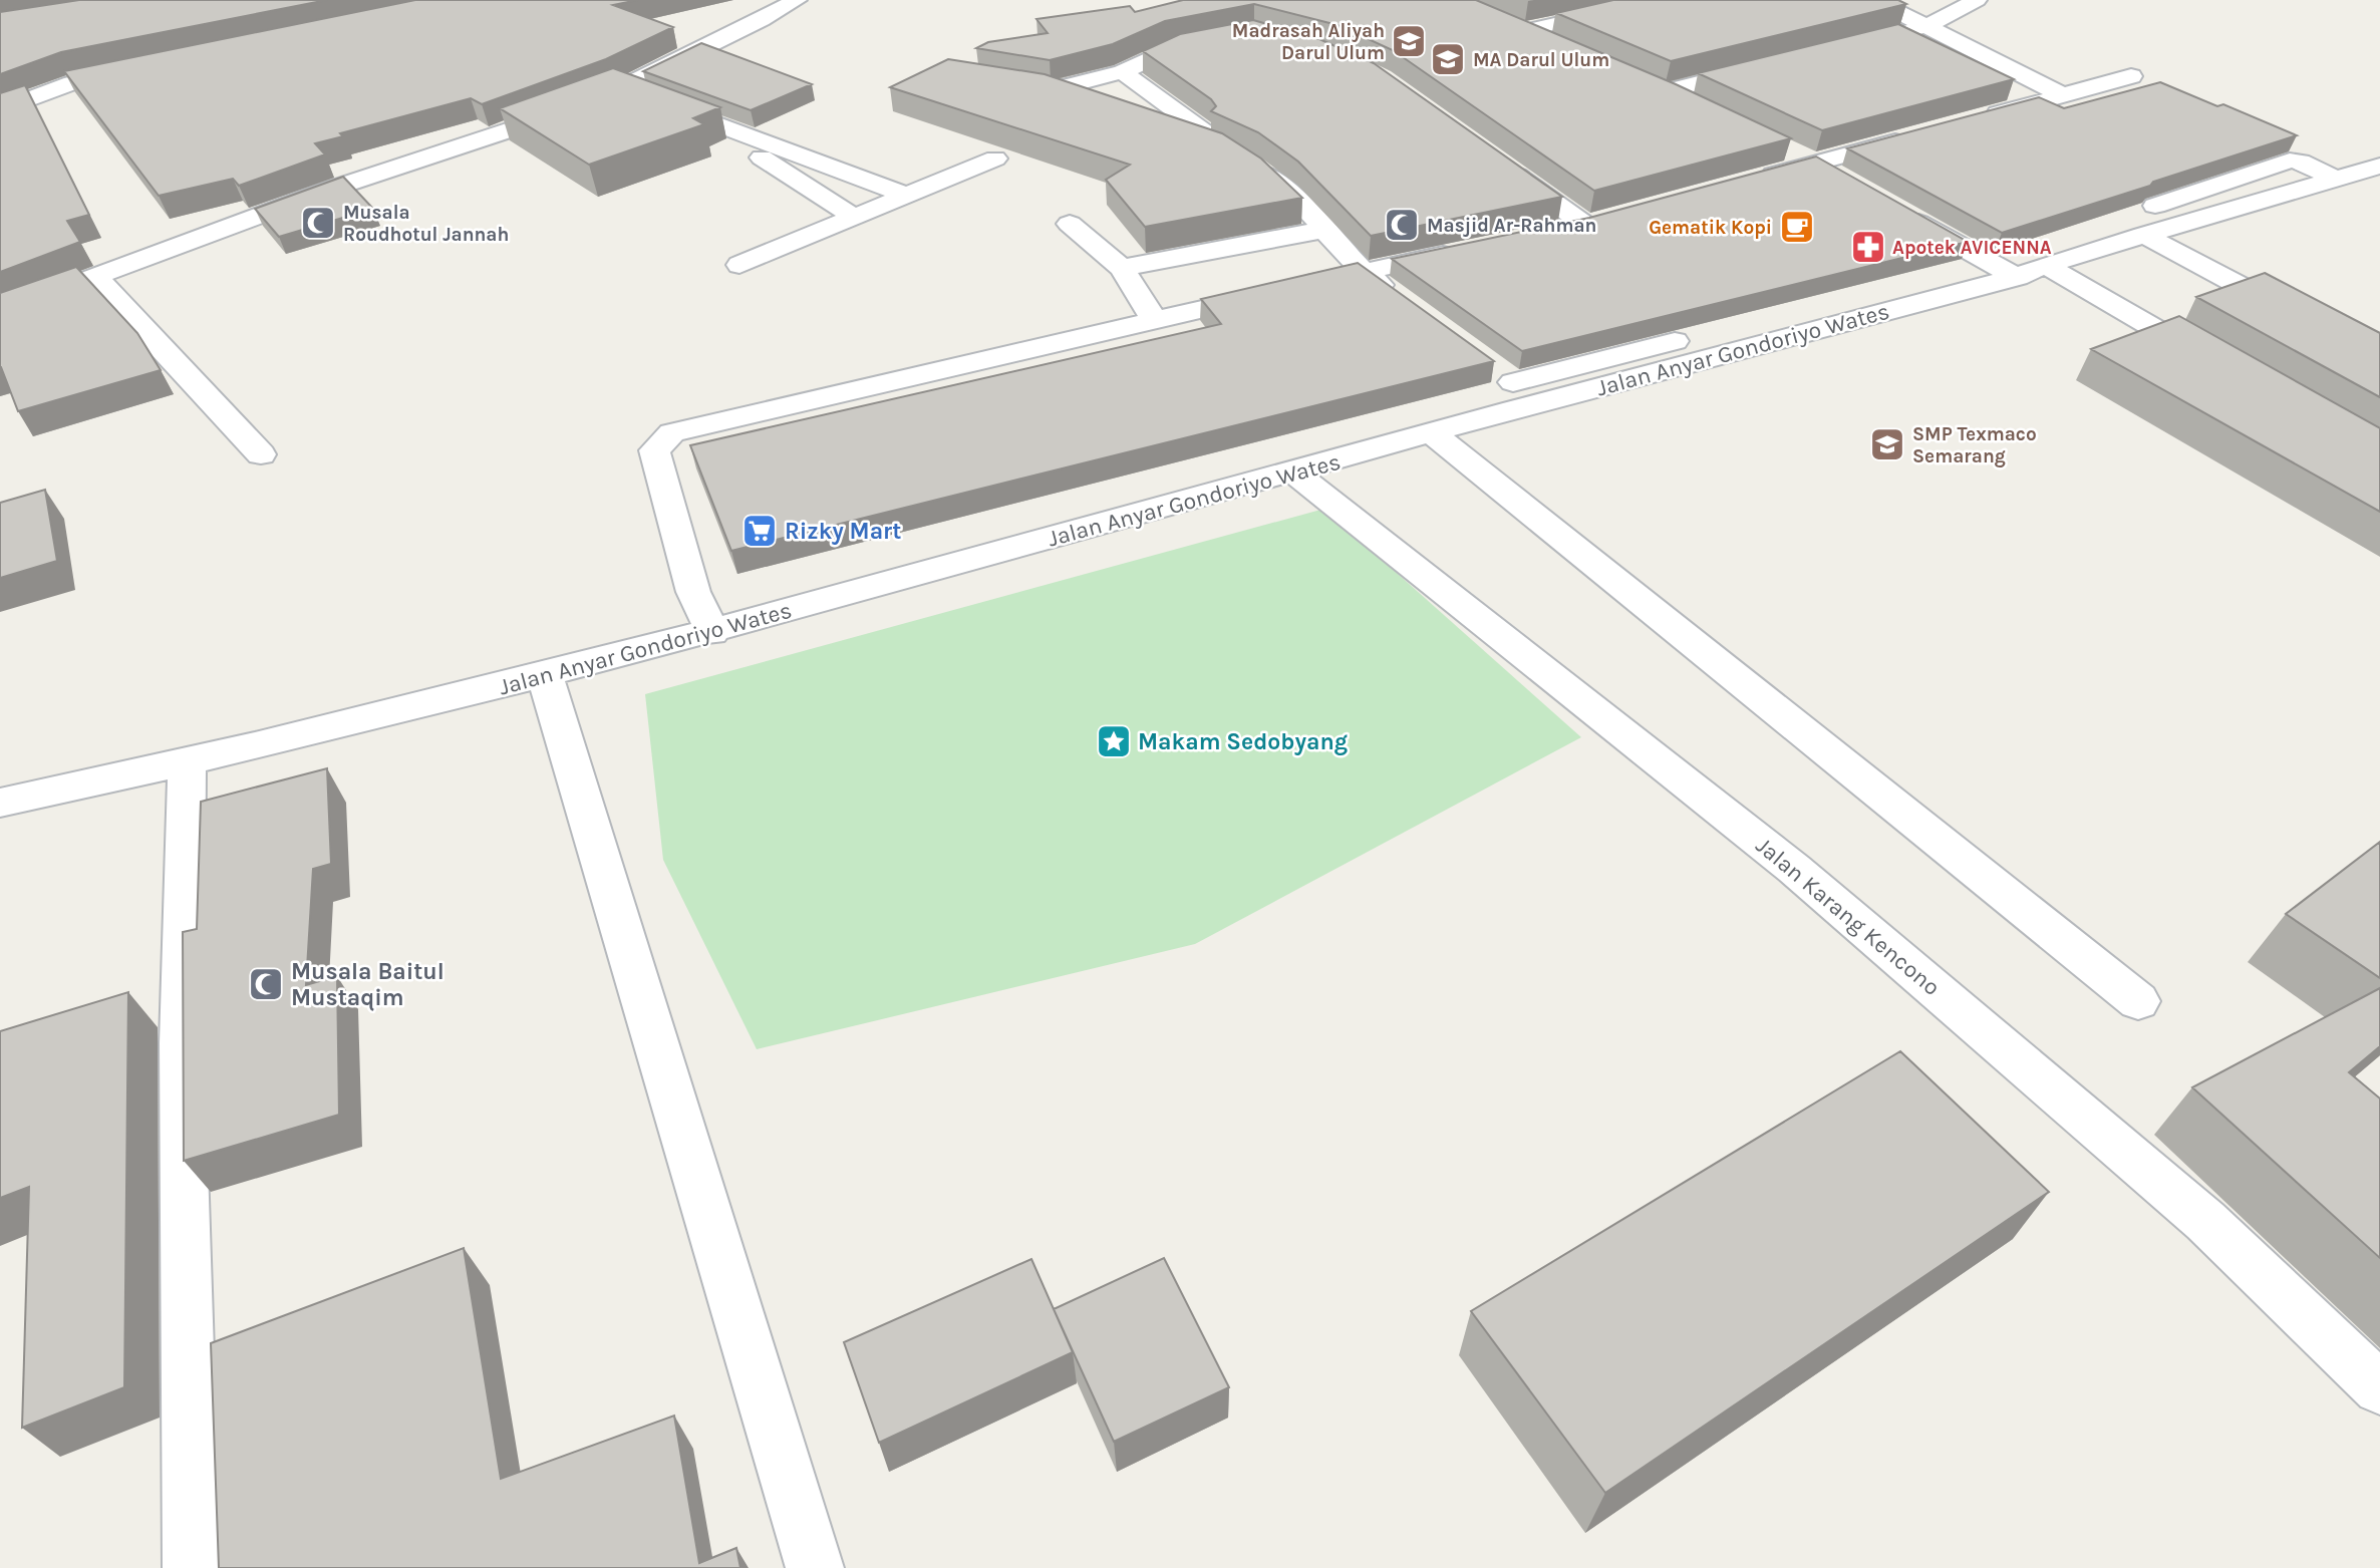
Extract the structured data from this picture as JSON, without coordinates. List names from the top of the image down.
{
  "streets": {
    "street": ["Jalan Anyar Gondoriyo Wates", "Jalan Karang Kencono"]
  },
  "crossings": [
    ["Jalan Anyar Gondoriyo Wates", "Jalan Karang Kencono"]
  ],
  "places": {
    "school or university": ["Madrasah Aliyah Darul Ulum", "MA Darul Ulum", "SMP Texmaco Semarang"],
    "mosque": ["Musala Roudhotul Jannah", "Masjid Ar-Rahman", "Musala Baitul Mustaqim"],
    "cafe": ["Gematik Kopi"],
    "pharmacy": ["Apotek AVICENNA"],
    "supermarket": ["Rizky Mart"],
    "place": ["Makam Sedobyang"]
  }
}
